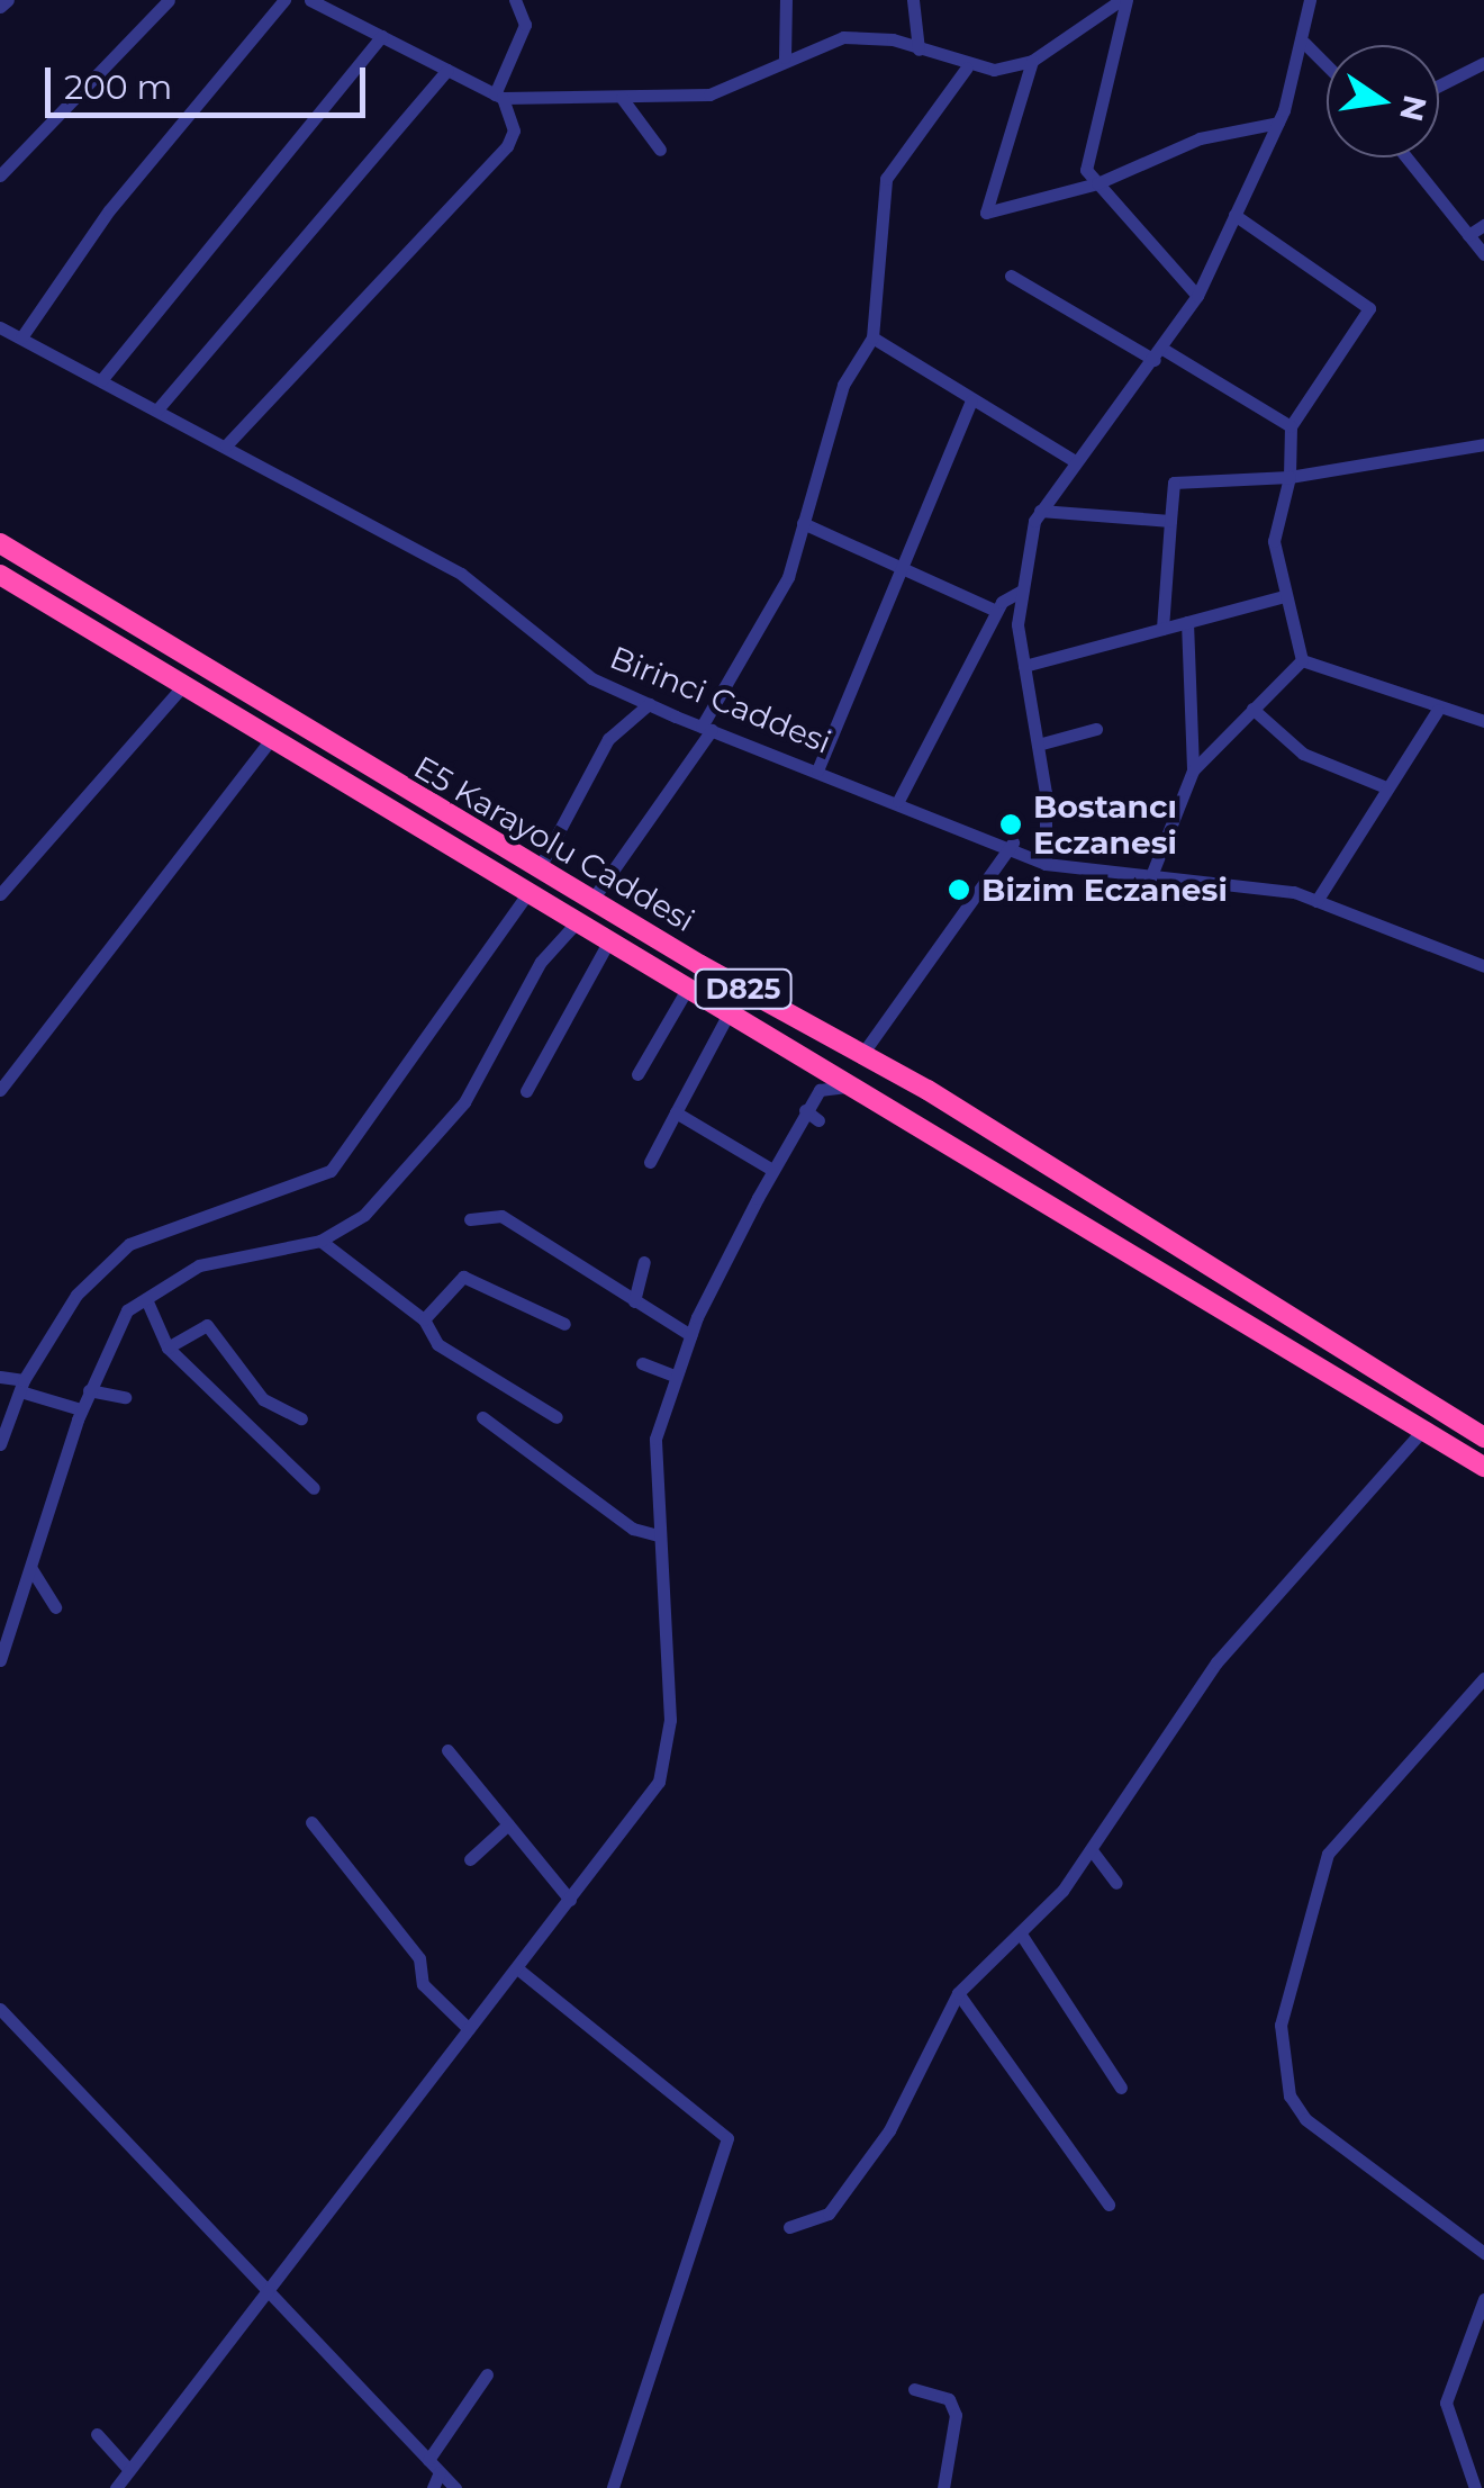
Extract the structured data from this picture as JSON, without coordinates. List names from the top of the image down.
{
  "streets": {
    "highway": ["E5 Karayolu Caddesi", "D825"],
    "street": ["Birinci Caddesi"]
  },
  "places": ["Bostancı Eczanesi", "Bizim Eczanesi"],
  "scale_bar": "200 m",
  "north": "right"
}
